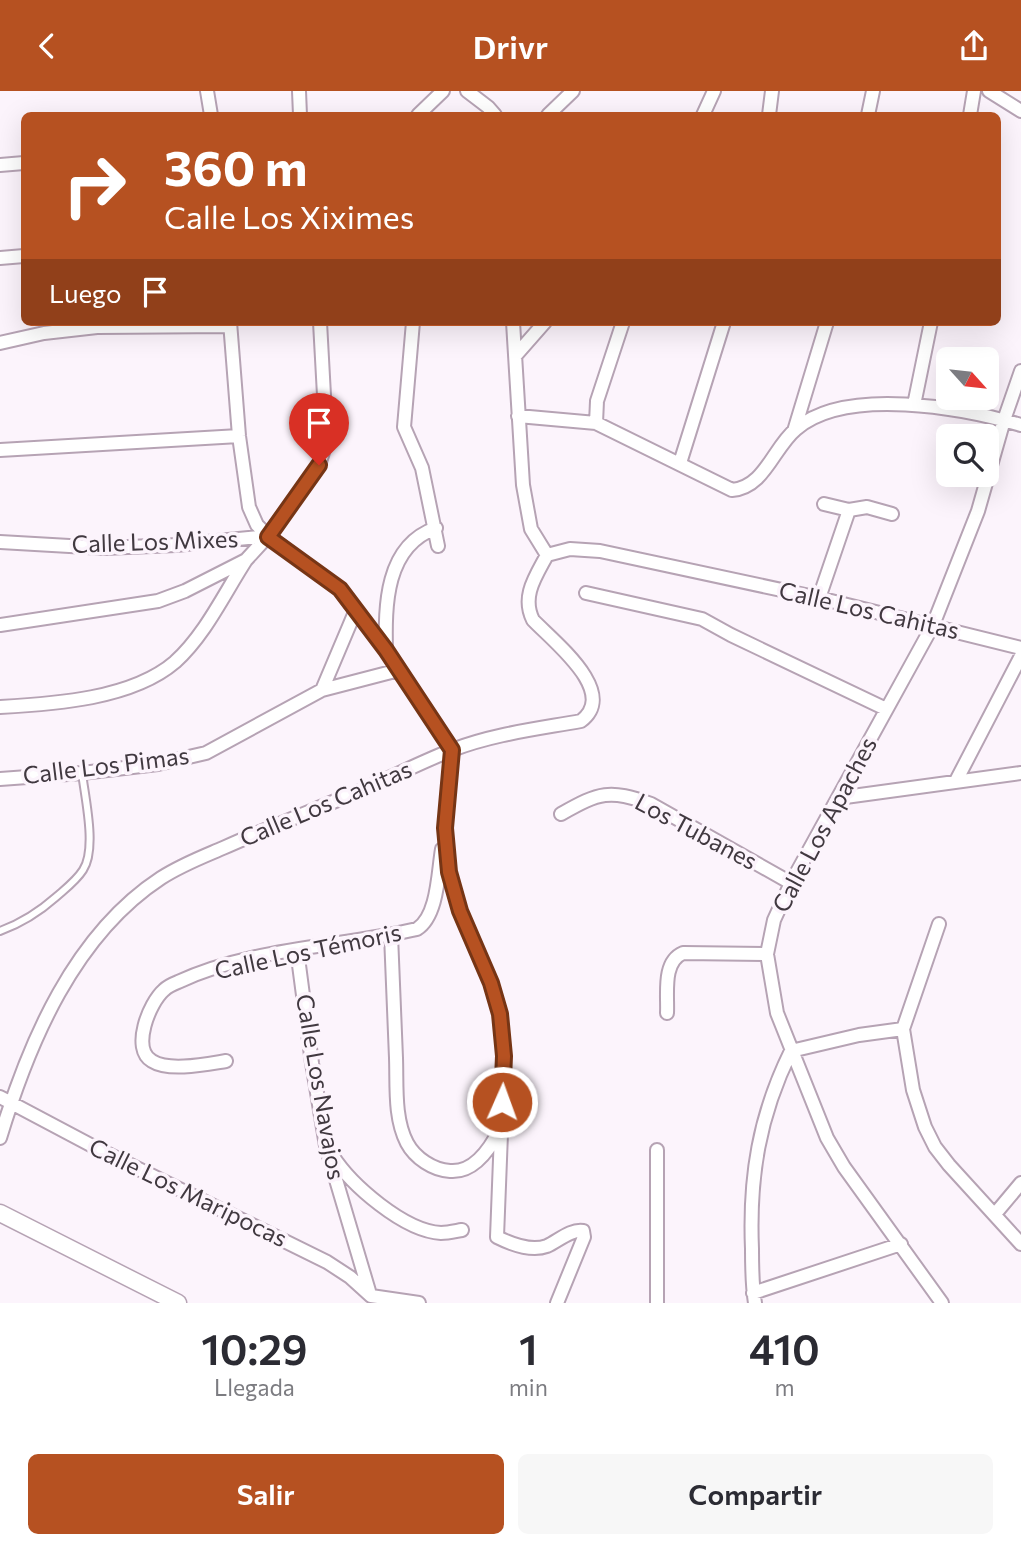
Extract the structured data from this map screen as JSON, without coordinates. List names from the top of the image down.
{
  "streets": {
    "street": [
      "Calle Los Mixes",
      "Calle Los Cahitas",
      "Calle Los Pimas",
      "Calle Los Apaches",
      "Los Tubanes",
      "Calle Los Témoris",
      "Calle Los Navajos",
      "Calle Los Maripocas"
    ]
  },
  "crossings": [
    ["Calle Los Cahitas", "Calle Los Apaches"],
    ["Calle Los Cahitas", "Calle Los Maripocas"],
    ["Calle Los Apaches", "Los Tubanes"],
    ["Calle Los Témoris", "Calle Los Navajos"],
    ["Calle Los Navajos", "Calle Los Maripocas"]
  ],
  "north": "bottom right",
  "page": {
    "header": "Drivr",
    "turn": ["360 m", "Calle Los Xiximes"],
    "then": "Luego",
    "eta": [
      "10:29",
      "Llegada",
      "1",
      "min",
      "410",
      "m"
    ],
    "buttons": ["Salir", "Compartir"]
  }
}
